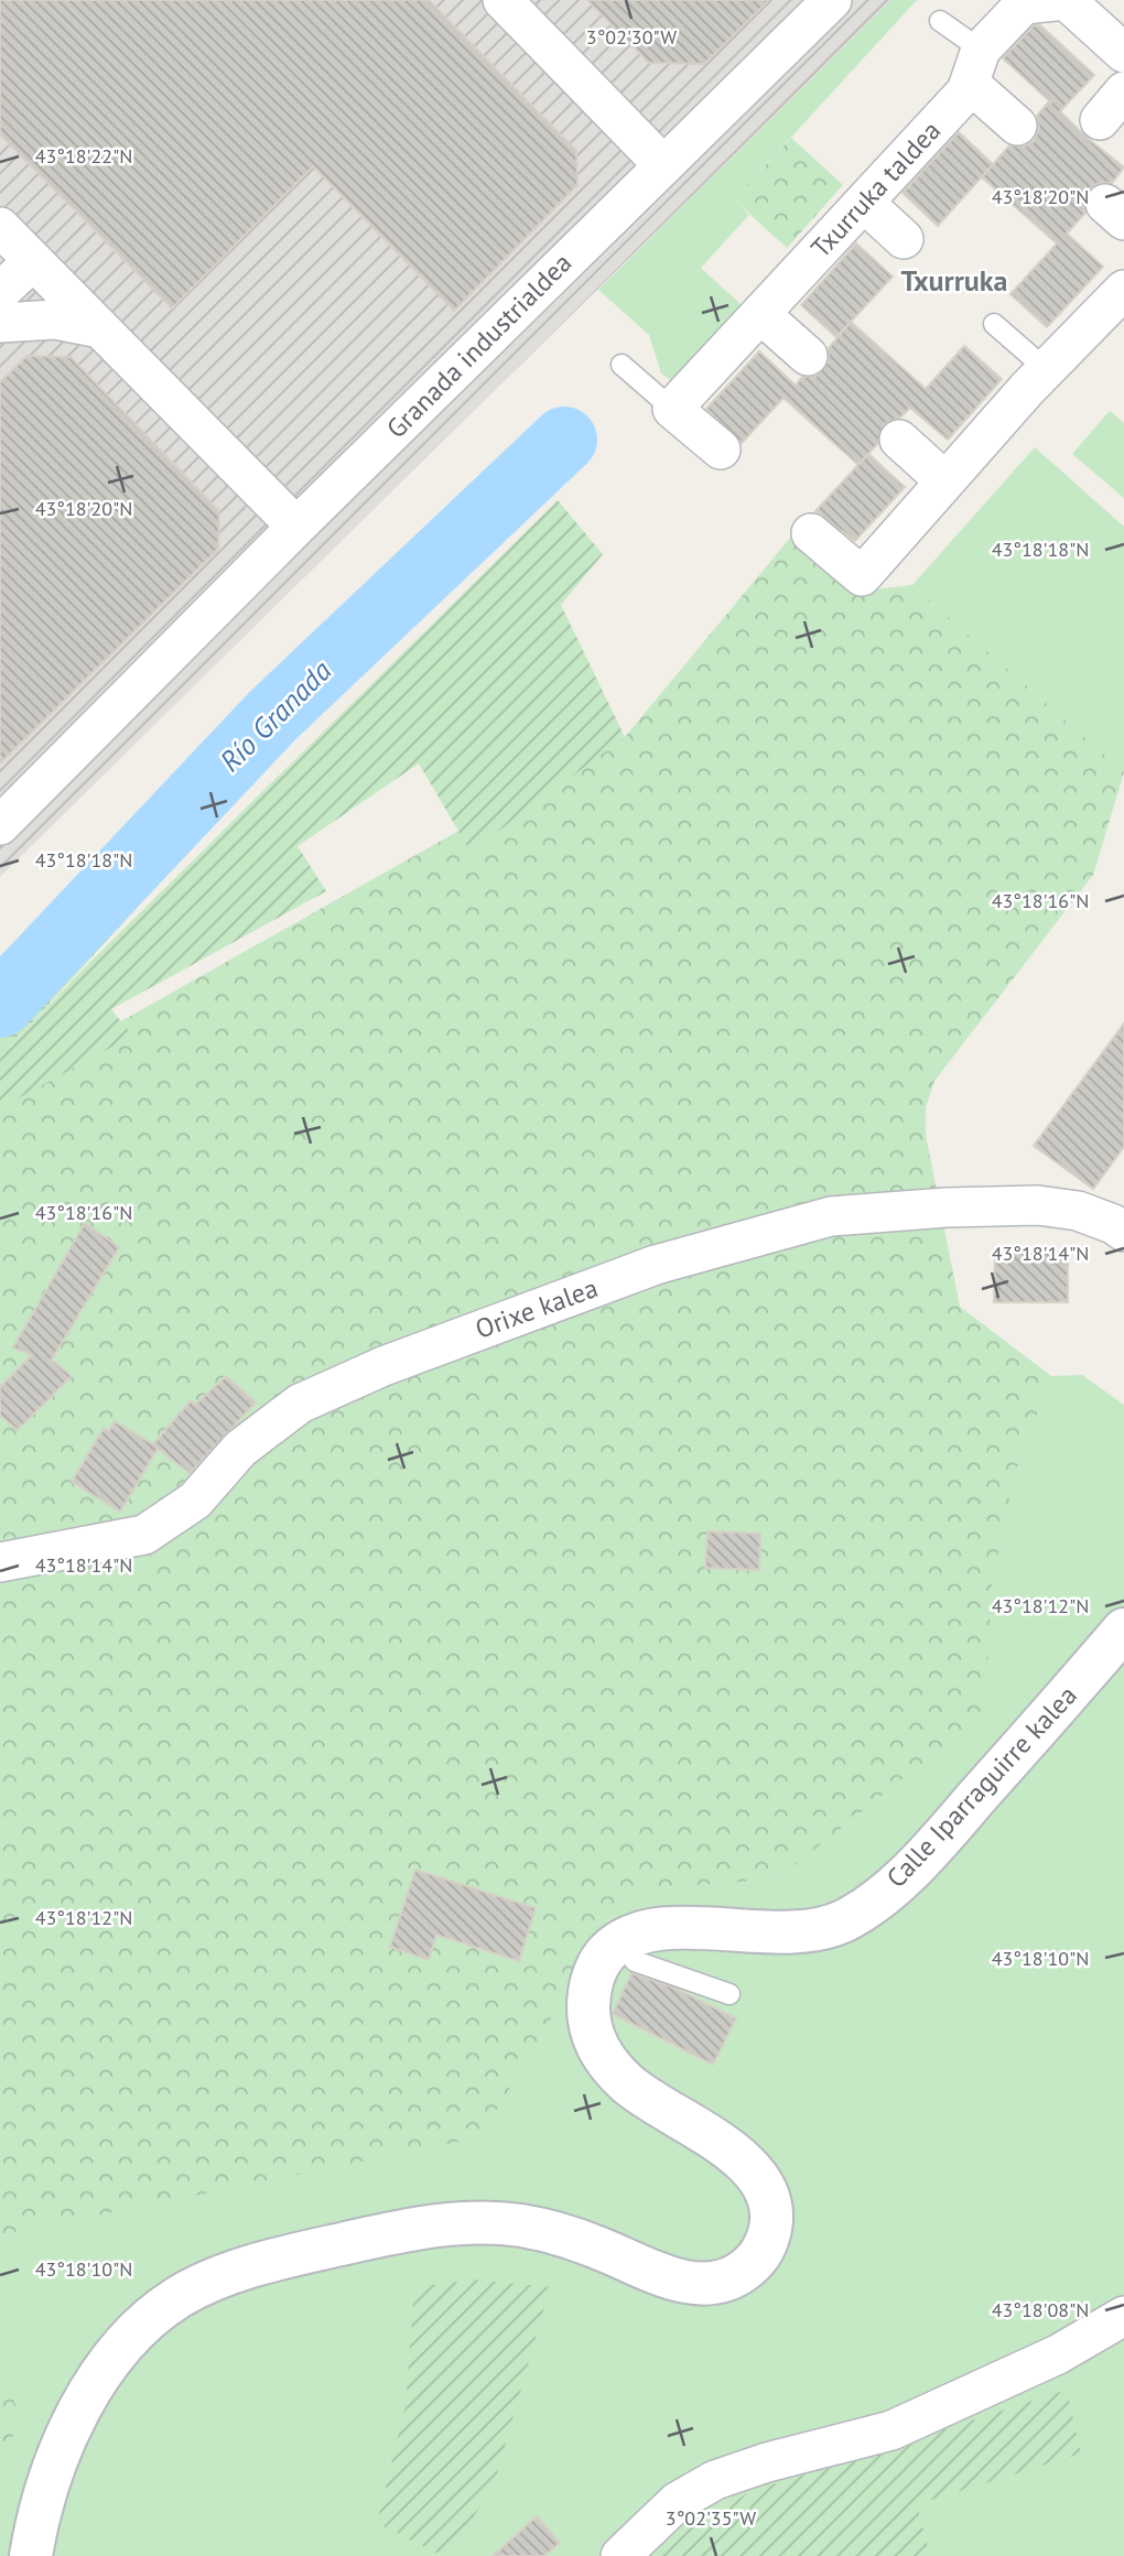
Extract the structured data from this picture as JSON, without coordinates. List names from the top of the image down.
{
  "streets": {
    "street": [
      "Txurruka taldea",
      "Granada industrialdea",
      "Orixe kalea",
      "Calle Iparraguirre kalea"
    ]
  },
  "districts": ["Txurruka"],
  "water": ["Río Granada"],
  "coordinates": [
    "3°02'30\"W",
    "43°18'22\"N",
    "43°18'20\"N",
    "43°18'18\"N",
    "43°18'16\"N",
    "43°18'14\"N",
    "43°18'12\"N",
    "43°18'10\"N",
    "43°18'08\"N",
    "3°02'35\"W"
  ]
}
